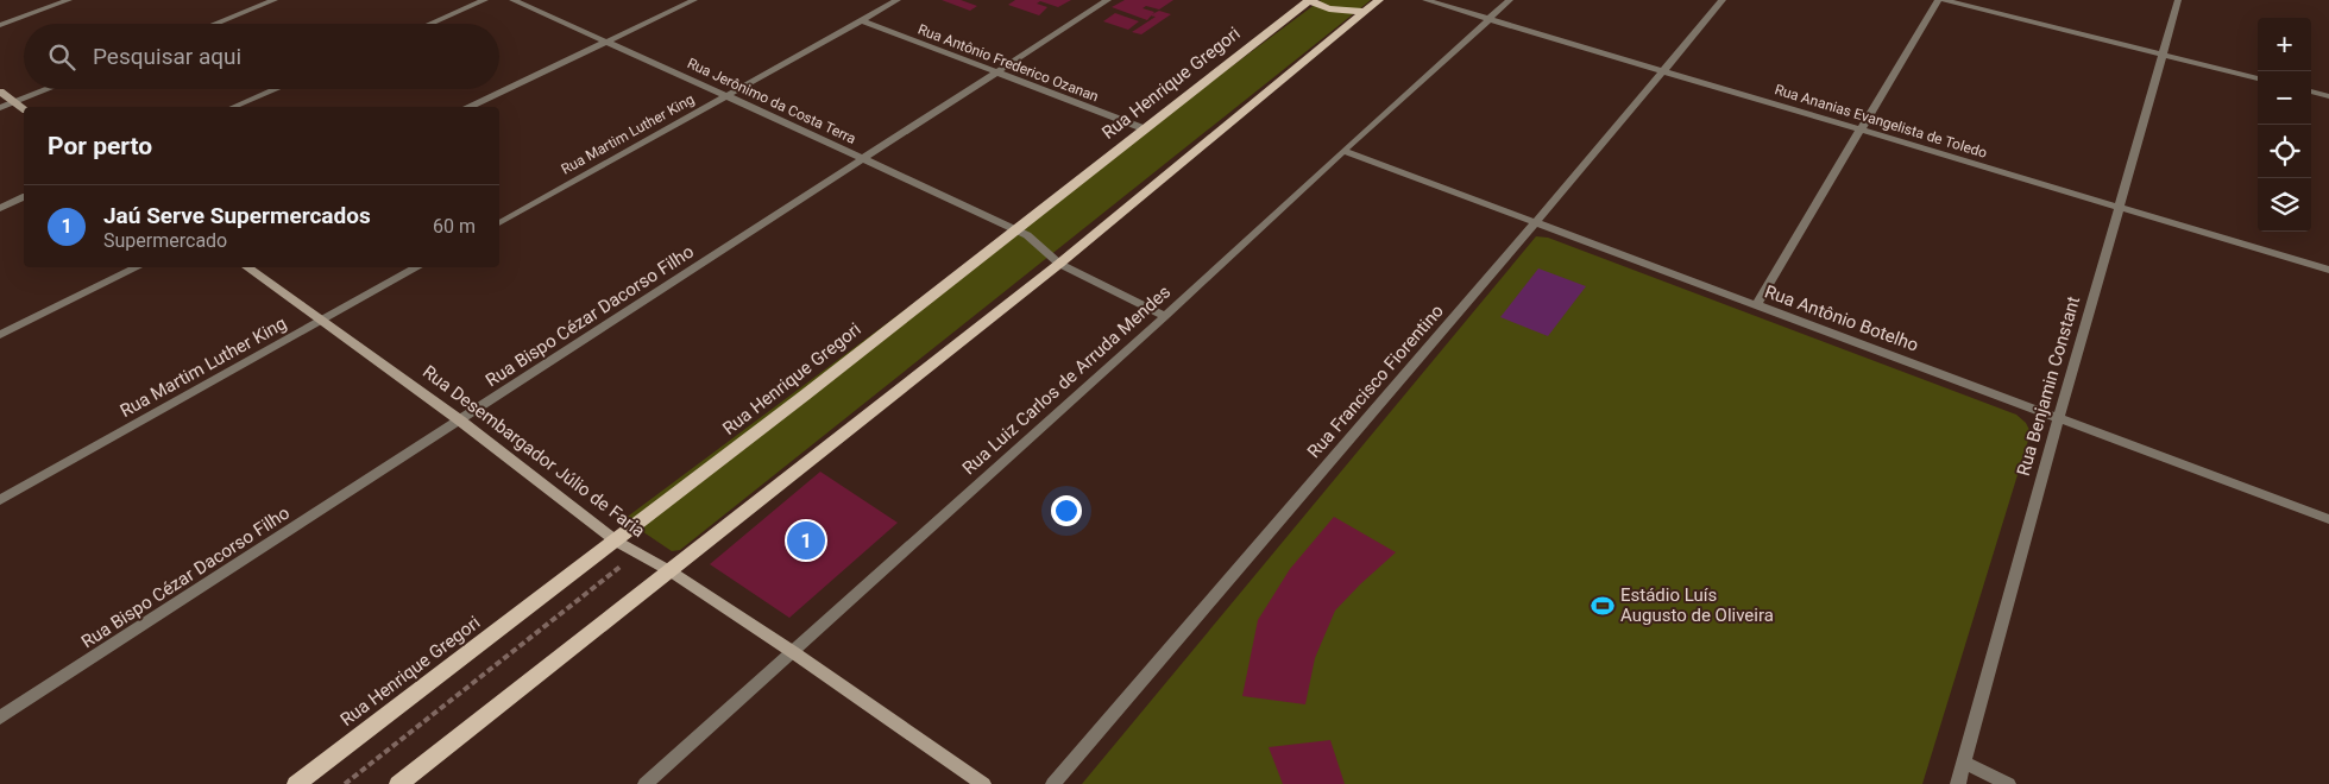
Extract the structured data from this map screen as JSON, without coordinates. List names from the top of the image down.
{
  "streets": {
    "main road": ["Rua Henrique Gregori"],
    "street": [
      "Rua Antônio Frederico Ozanan",
      "Rua Jerônimo da Costa Terra",
      "Rua Ananias Evangelista de Toledo",
      "Rua Martim Luther King",
      "Rua Bispo Cézar Dacorso Filho",
      "Rua Antônio Botelho",
      "Rua Luiz Carlos de Arruda Mendes",
      "Rua Francisco Fiorentino",
      "Rua Benjamin Constant",
      "Rua Desembargador Júlio de Faria"
    ]
  },
  "crossings": [
    ["Rua Antônio Frederico Ozanan", "Rua Henrique Gregori"],
    ["Rua Antônio Frederico Ozanan", "Rua Martim Luther King"],
    ["Rua Antônio Frederico Ozanan", "Rua Bispo Cézar Dacorso Filho"],
    ["Rua Henrique Gregori", "Rua Jerônimo da Costa Terra"],
    ["Rua Henrique Gregori", "Rua Desembargador Júlio de Faria"],
    ["Rua Jerônimo da Costa Terra", "Rua Martim Luther King"],
    ["Rua Jerônimo da Costa Terra", "Rua Bispo Cézar Dacorso Filho"],
    ["Rua Jerônimo da Costa Terra", "Rua Luiz Carlos de Arruda Mendes"],
    ["Rua Ananias Evangelista de Toledo", "Rua Luiz Carlos de Arruda Mendes"],
    ["Rua Ananias Evangelista de Toledo", "Rua Francisco Fiorentino"],
    ["Rua Ananias Evangelista de Toledo", "Rua Benjamin Constant"],
    ["Rua Martim Luther King", "Rua Desembargador Júlio de Faria"],
    ["Rua Bispo Cézar Dacorso Filho", "Rua Desembargador Júlio de Faria"],
    ["Rua Antônio Botelho", "Rua Luiz Carlos de Arruda Mendes"],
    ["Rua Antônio Botelho", "Rua Francisco Fiorentino"],
    ["Rua Antônio Botelho", "Rua Benjamin Constant"],
    ["Rua Luiz Carlos de Arruda Mendes", "Rua Desembargador Júlio de Faria"]
  ],
  "places": {
    "sports": ["Estádio Luís Augusto de Oliveira"]
  },
  "page": {
    "map_buttons": ["+", "−"],
    "search": "Pesquisar aqui",
    "heading": "Por perto",
    "list": [
      {
        "mark": "1",
        "name": "Jaú Serve Supermercados",
        "note": "Supermercado",
        "value": "60 m"
      }
    ],
    "pins": "1"
  }
}
